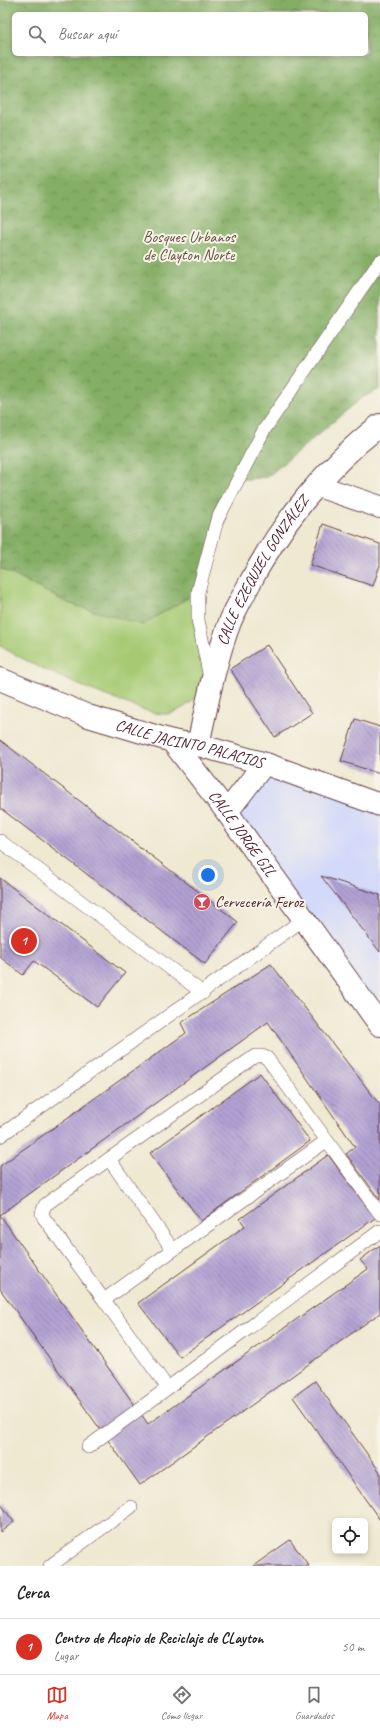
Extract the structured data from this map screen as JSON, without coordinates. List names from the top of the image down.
{
  "streets": {
    "street": ["CALLE EZEQUIEL GONZÁLEZ", "CALLE JACINTO PALACIOS", "CALLE JORGE GIL"]
  },
  "crossings": [
    ["CALLE EZEQUIEL GONZÁLEZ", "CALLE JACINTO PALACIOS"],
    ["CALLE JACINTO PALACIOS", "CALLE JORGE GIL"]
  ],
  "parks": ["Bosques Urbanos de Clayton Norte"],
  "places": {
    "bar": ["Cervecería Feroz"]
  },
  "page": {
    "search": "Buscar aquí",
    "pins": "1",
    "heading": "Cerca",
    "list": [
      {
        "mark": "1",
        "name": "Centro de Acopio de Reciclaje de CLayton",
        "note": "Lugar",
        "value": "50 m"
      }
    ],
    "nav": ["Mapa", "Cómo llegar", "Guardados"]
  }
}
